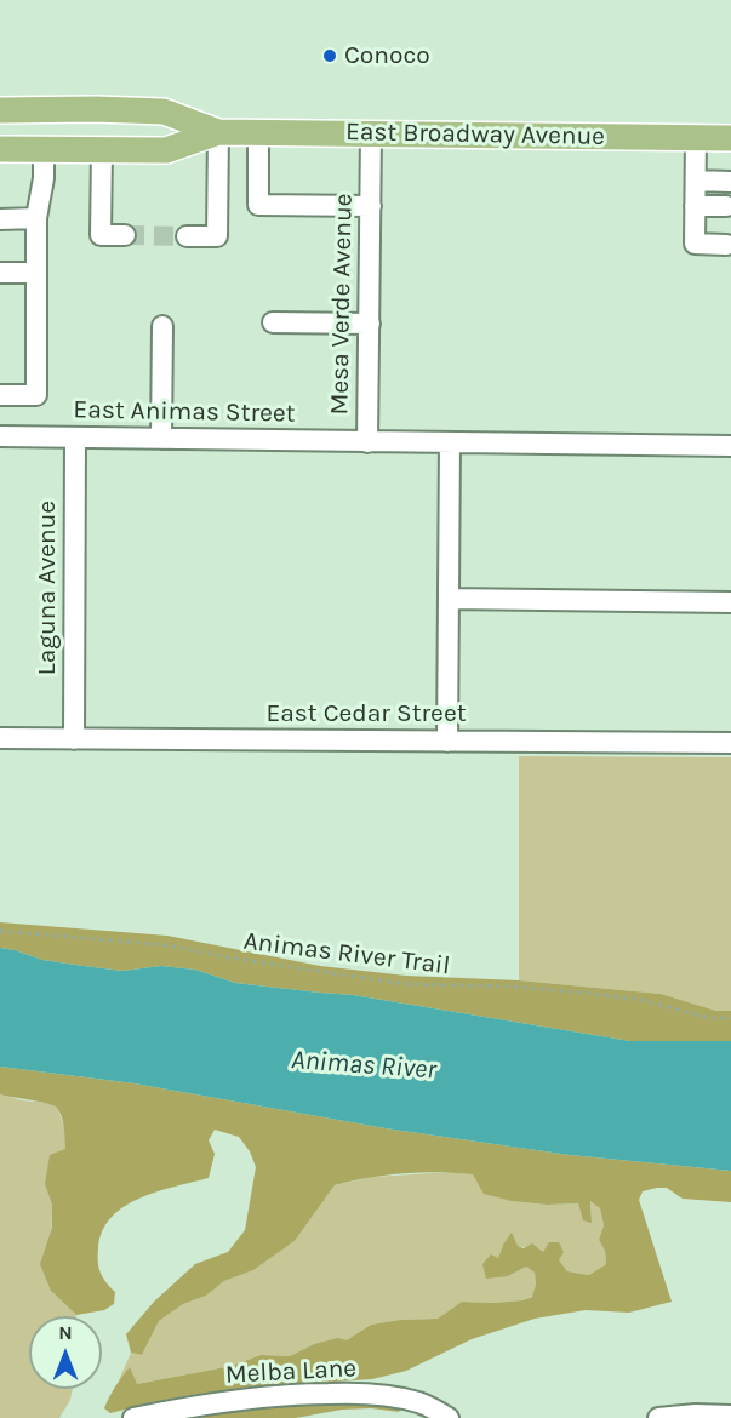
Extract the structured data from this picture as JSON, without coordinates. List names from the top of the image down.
{
  "streets": {
    "main road": ["East Broadway Avenue"],
    "street": [
      "Mesa Verde Avenue",
      "East Animas Street",
      "Laguna Avenue",
      "East Cedar Street",
      "Melba Lane"
    ],
    "path": ["Animas River Trail"]
  },
  "crossings": [
    ["East Broadway Avenue", "Mesa Verde Avenue"],
    ["Mesa Verde Avenue", "East Animas Street"],
    ["East Animas Street", "Laguna Avenue"],
    ["Laguna Avenue", "East Cedar Street"]
  ],
  "water": ["Animas River"],
  "places": ["Conoco"],
  "north": "top"
}
